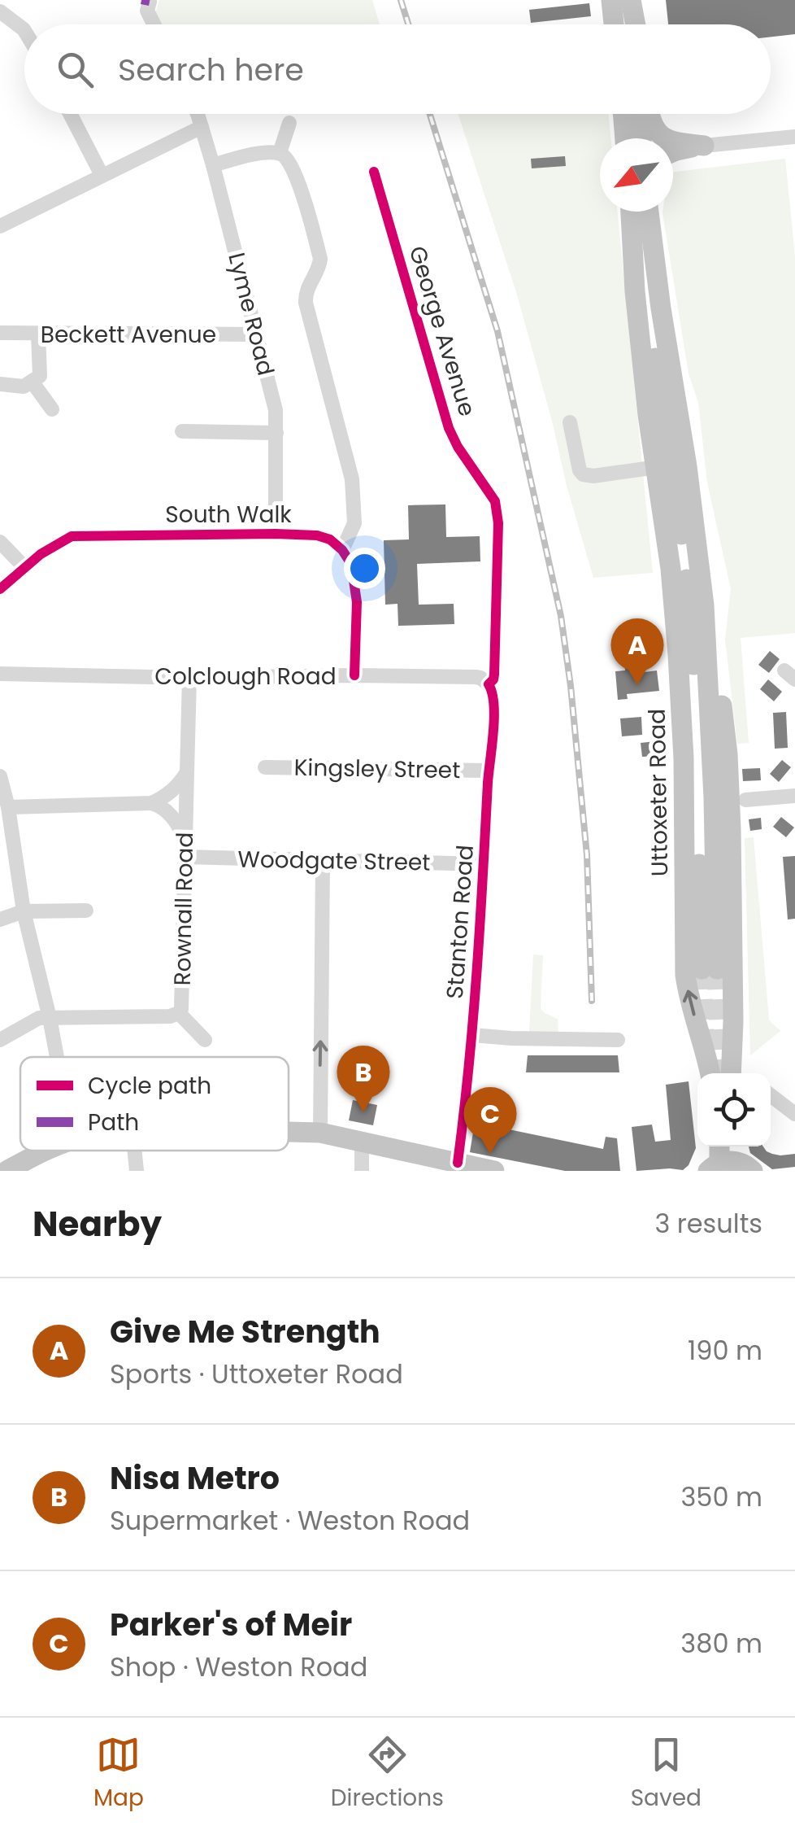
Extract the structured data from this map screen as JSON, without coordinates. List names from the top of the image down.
{
  "streets": {
    "highway": ["Uttoxeter Road"],
    "street": [
      "Lyme Road",
      "George Avenue",
      "Beckett Avenue",
      "South Walk",
      "Colclough Road",
      "Kingsley Street",
      "Woodgate Street",
      "Rownall Road",
      "Stanton Road"
    ]
  },
  "crossings": [
    ["Lyme Road", "Beckett Avenue"],
    ["Lyme Road", "South Walk"],
    ["George Avenue", "Colclough Road"],
    ["George Avenue", "Stanton Road"],
    ["Colclough Road", "Rownall Road"],
    ["Colclough Road", "Stanton Road"],
    ["Kingsley Street", "Stanton Road"],
    ["Woodgate Street", "Rownall Road"],
    ["Woodgate Street", "Stanton Road"]
  ],
  "legend": ["Cycle path", "Path"],
  "north": "bottom left",
  "page": {
    "search": "Search here",
    "pins": ["A", "B", "C"],
    "heading": ["Nearby", "3 results"],
    "list": [
      {
        "mark": "A",
        "name": "Give Me Strength",
        "note": "Sports · Uttoxeter Road",
        "value": "190 m"
      },
      {
        "mark": "B",
        "name": "Nisa Metro",
        "note": "Supermarket · Weston Road",
        "value": "350 m"
      },
      {
        "mark": "C",
        "name": "Parker's of Meir",
        "note": "Shop · Weston Road",
        "value": "380 m"
      }
    ],
    "nav": ["Map", "Directions", "Saved"]
  }
}
